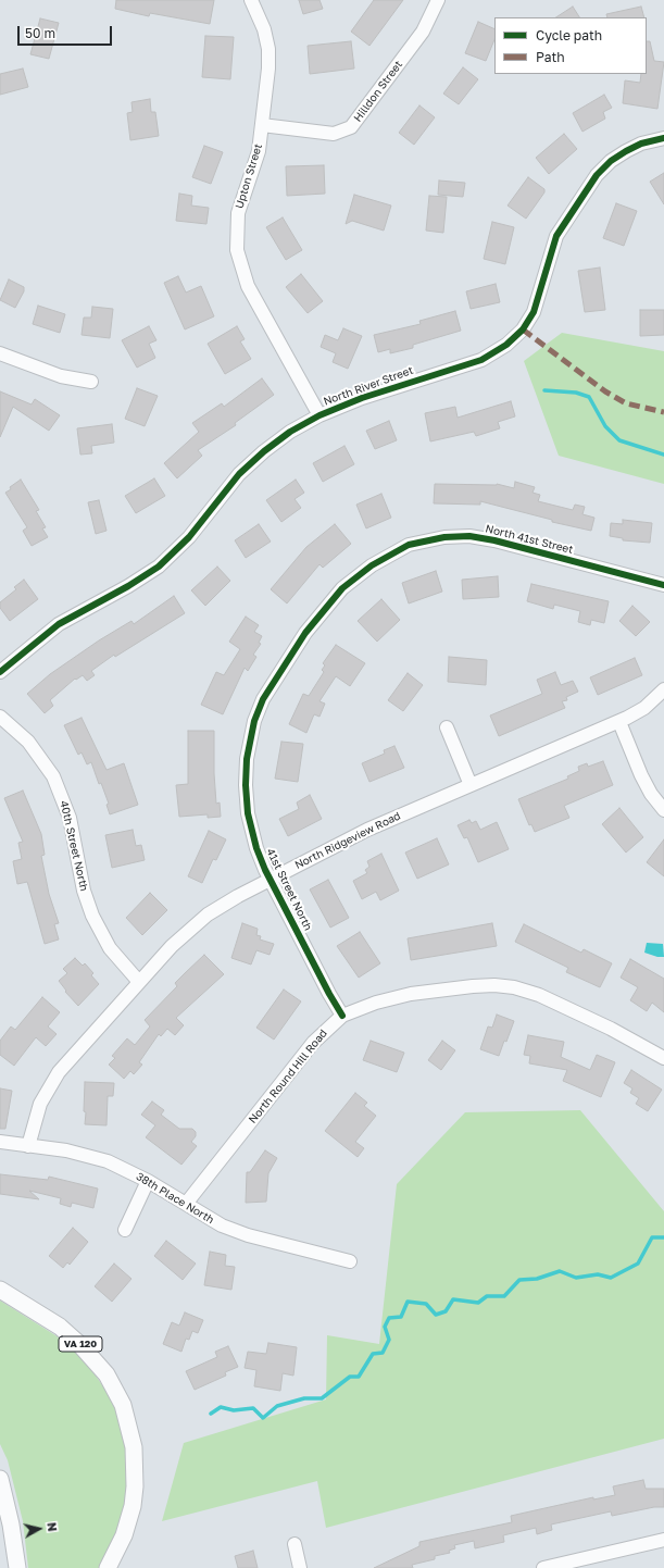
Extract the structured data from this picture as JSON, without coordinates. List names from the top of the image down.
{
  "streets": {
    "main road": ["VA 120"],
    "street": [
      "Hilldon Street",
      "Upton Street",
      "North River Street",
      "North 41st Street",
      "North Ridgeview Road",
      "40th Street North",
      "41st Street North",
      "North Round Hill Road",
      "38th Place North"
    ]
  },
  "crossings": [
    ["Hilldon Street", "Upton Street"],
    ["Upton Street", "North River Street"],
    ["North 41st Street", "41st Street North"],
    ["North Ridgeview Road", "40th Street North"],
    ["North Ridgeview Road", "41st Street North"],
    ["North Ridgeview Road", "38th Place North"],
    ["41st Street North", "North Round Hill Road"],
    ["North Round Hill Road", "38th Place North"]
  ],
  "legend": ["Cycle path", "Path"],
  "scale_bar": "50 m",
  "north": "right"
}
